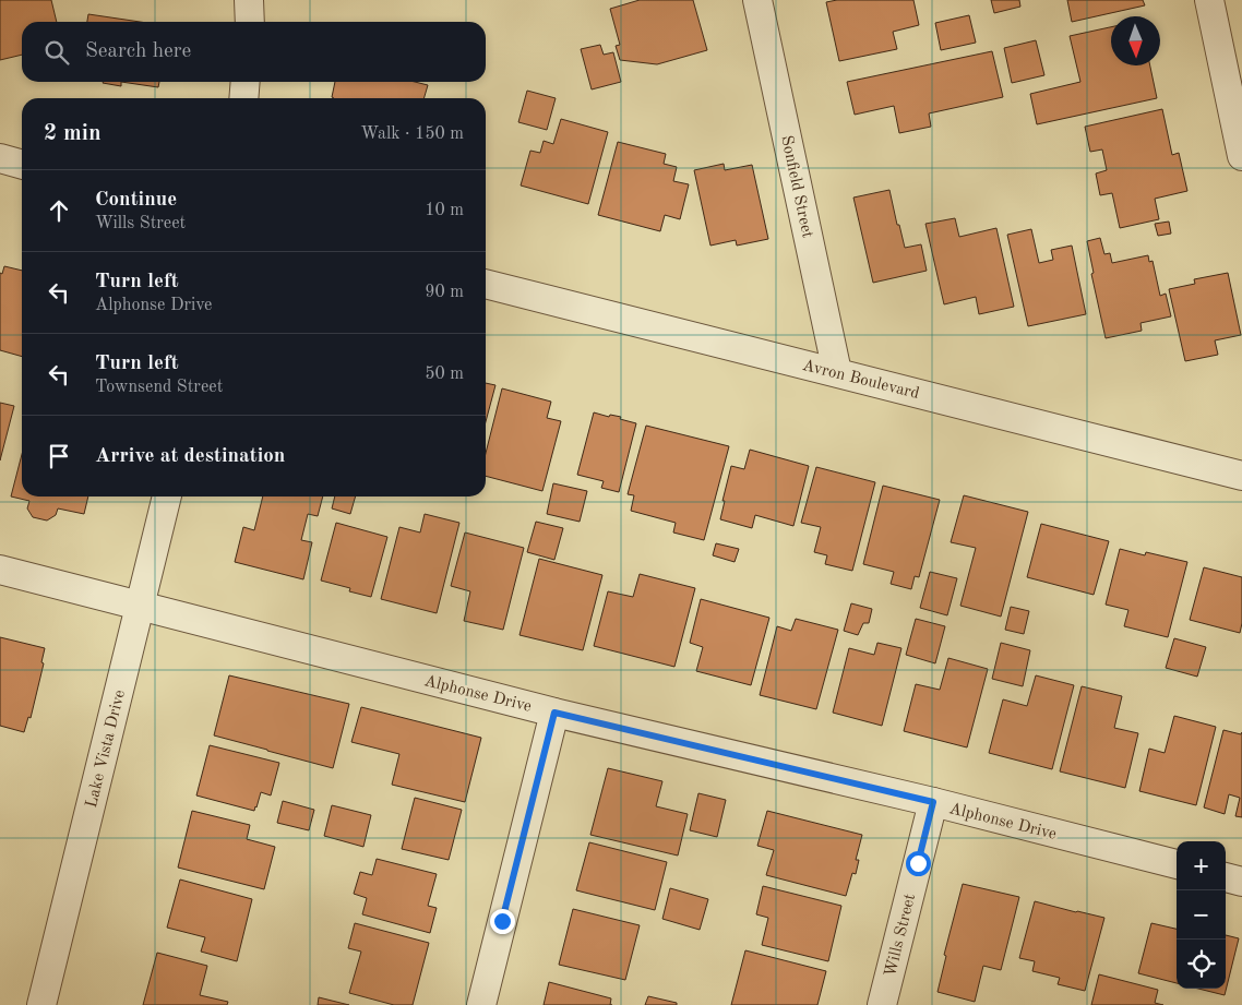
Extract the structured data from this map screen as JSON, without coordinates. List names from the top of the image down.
{
  "streets": {
    "street": [
      "Sonfield Street",
      "Avron Boulevard",
      "Alphonse Drive",
      "Lake Vista Drive",
      "Wills Street"
    ]
  },
  "crossings": [
    ["Sonfield Street", "Avron Boulevard"],
    ["Alphonse Drive", "Lake Vista Drive"],
    ["Alphonse Drive", "Wills Street"]
  ],
  "north": "bottom",
  "page": {
    "search": "Search here",
    "heading": ["2 min", "Walk · 150 m"],
    "list": [
      ["Continue", "Wills Street", "10 m"],
      ["Turn left", "Alphonse Drive", "90 m"],
      ["Turn left", "Townsend Street", "50 m"],
      "Arrive at destination"
    ],
    "map_buttons": ["+", "−"]
  }
}
